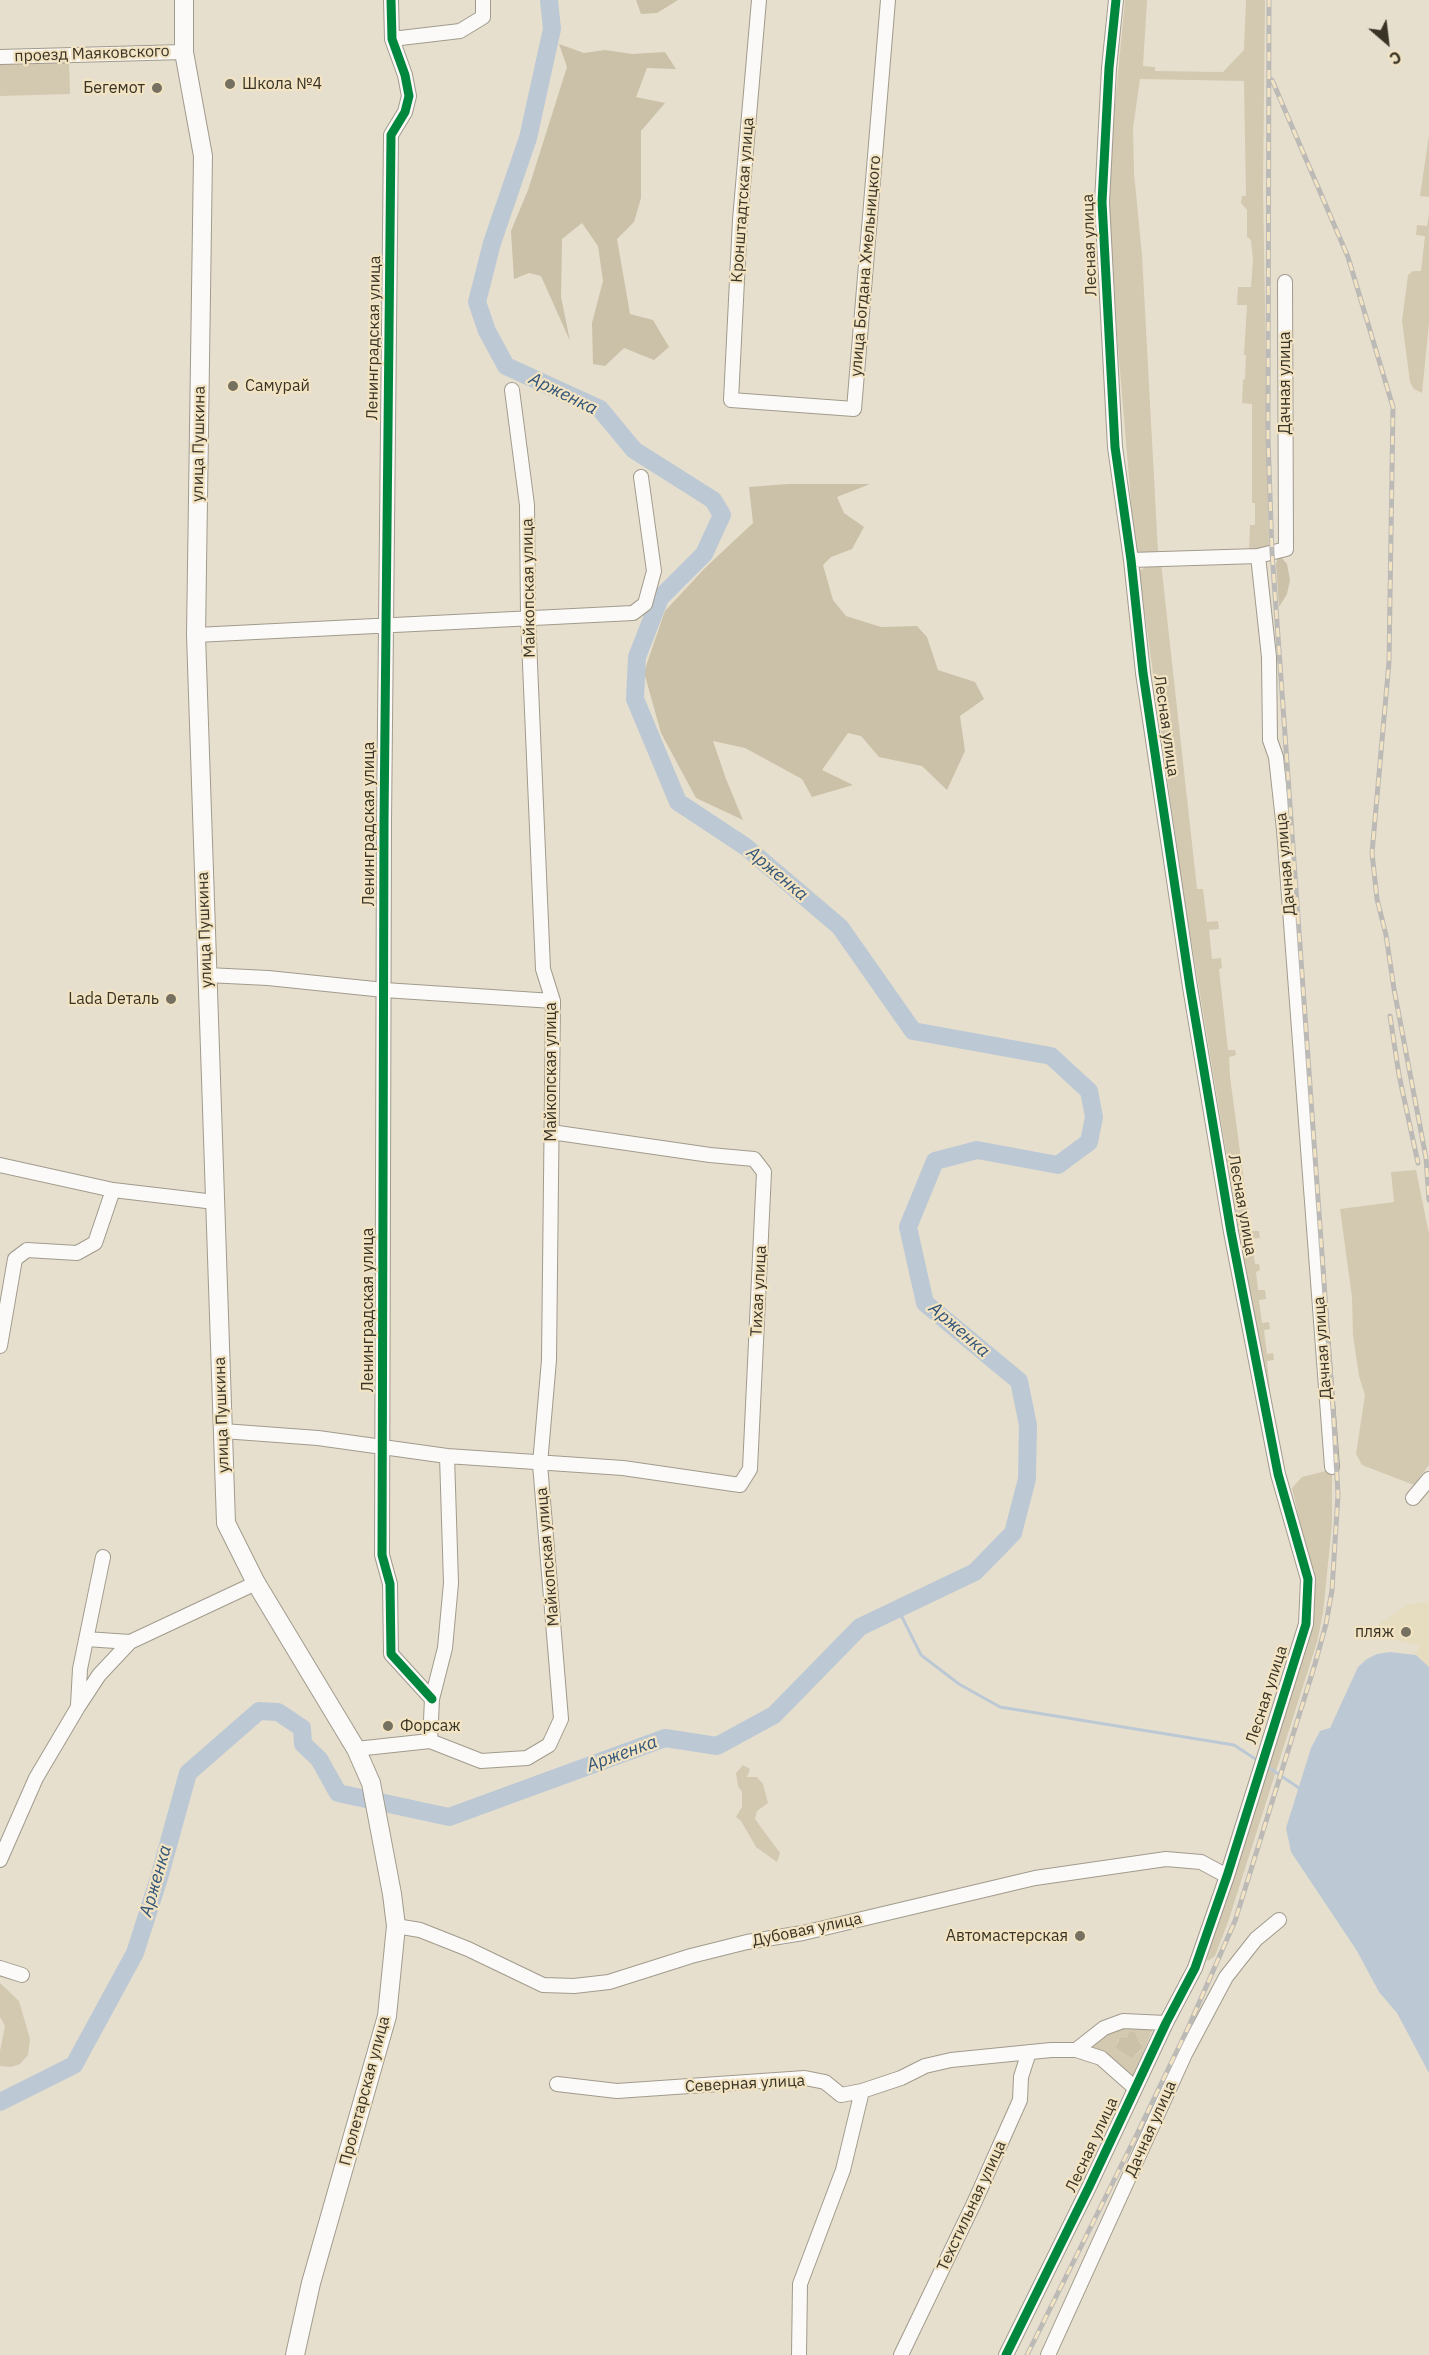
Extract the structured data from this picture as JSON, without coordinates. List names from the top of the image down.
{
  "streets": {
    "main road": ["улица Пушкина", "Пролетарская улица"],
    "street": [
      "проезд Маяковского",
      "Кронштадтская улица",
      "Лесная улица",
      "улица Богдана Хмельницкого",
      "Ленинградская улица",
      "Дачная улица",
      "Майкопская улица",
      "Тихая улица",
      "Дубовая улица",
      "Северная улица",
      "Техстильная улица"
    ]
  },
  "crossings": [
    ["проезд Маяковского", "улица Пушкина"],
    ["Кронштадтская улица", "улица Богдана Хмельницкого"],
    ["Лесная улица", "Дубовая улица"],
    ["улица Пушкина", "Пролетарская улица"],
    ["Майкопская улица", "Тихая улица"],
    ["Дубовая улица", "Пролетарская улица"],
    ["Северная улица", "Техстильная улица"]
  ],
  "water": ["Арженка"],
  "places": [
    "Школа №4",
    "Бегемот",
    "Самурай",
    "Lada Dеталь",
    "пляж",
    "Форсаж",
    "Автомастерская"
  ],
  "north": "bottom right"
}
